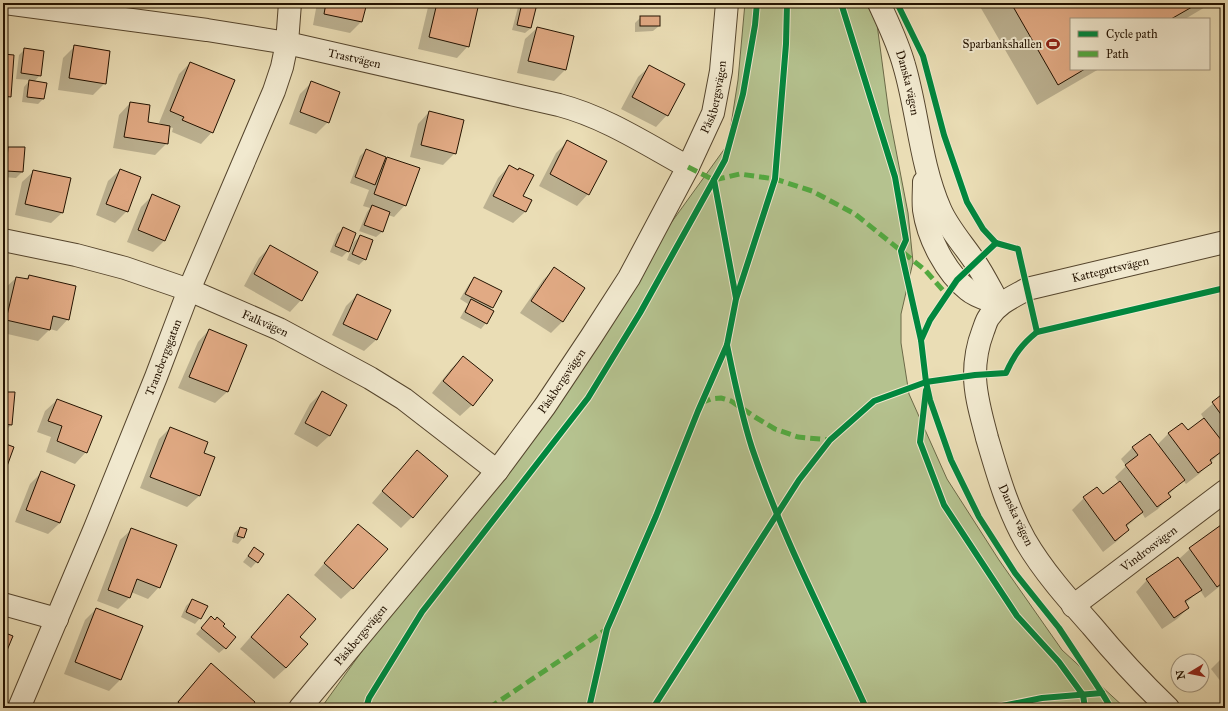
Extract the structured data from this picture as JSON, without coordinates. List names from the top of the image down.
{
  "streets": {
    "street": [
      "Trastvägen",
      "Danska vägen",
      "Påskbergsvägen",
      "Kattegattsvägen",
      "Falkvägen",
      "Tranebergsgatan",
      "Vindrosvägen"
    ]
  },
  "crossings": [
    ["Trastvägen", "Påskbergsvägen"],
    ["Trastvägen", "Tranebergsgatan"],
    ["Danska vägen", "Kattegattsvägen"],
    ["Danska vägen", "Vindrosvägen"],
    ["Påskbergsvägen", "Falkvägen"],
    ["Falkvägen", "Tranebergsgatan"]
  ],
  "places": {
    "sports": ["Sparbankshallen"]
  },
  "legend": ["Cycle path", "Path"],
  "north": "left"
}
